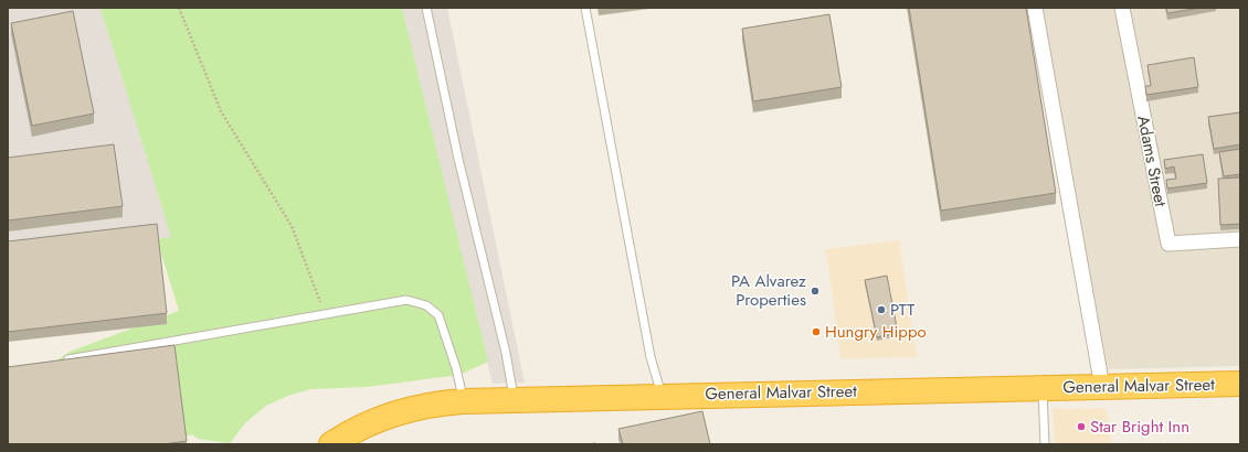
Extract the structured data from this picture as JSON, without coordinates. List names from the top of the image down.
{
  "streets": {
    "highway": ["General Malvar Street"],
    "street": ["Adams Street"]
  },
  "places": [
    "PA Alvarez Properties",
    "PTT",
    "Hungry Hippo",
    "Star Bright Inn"
  ]
}
